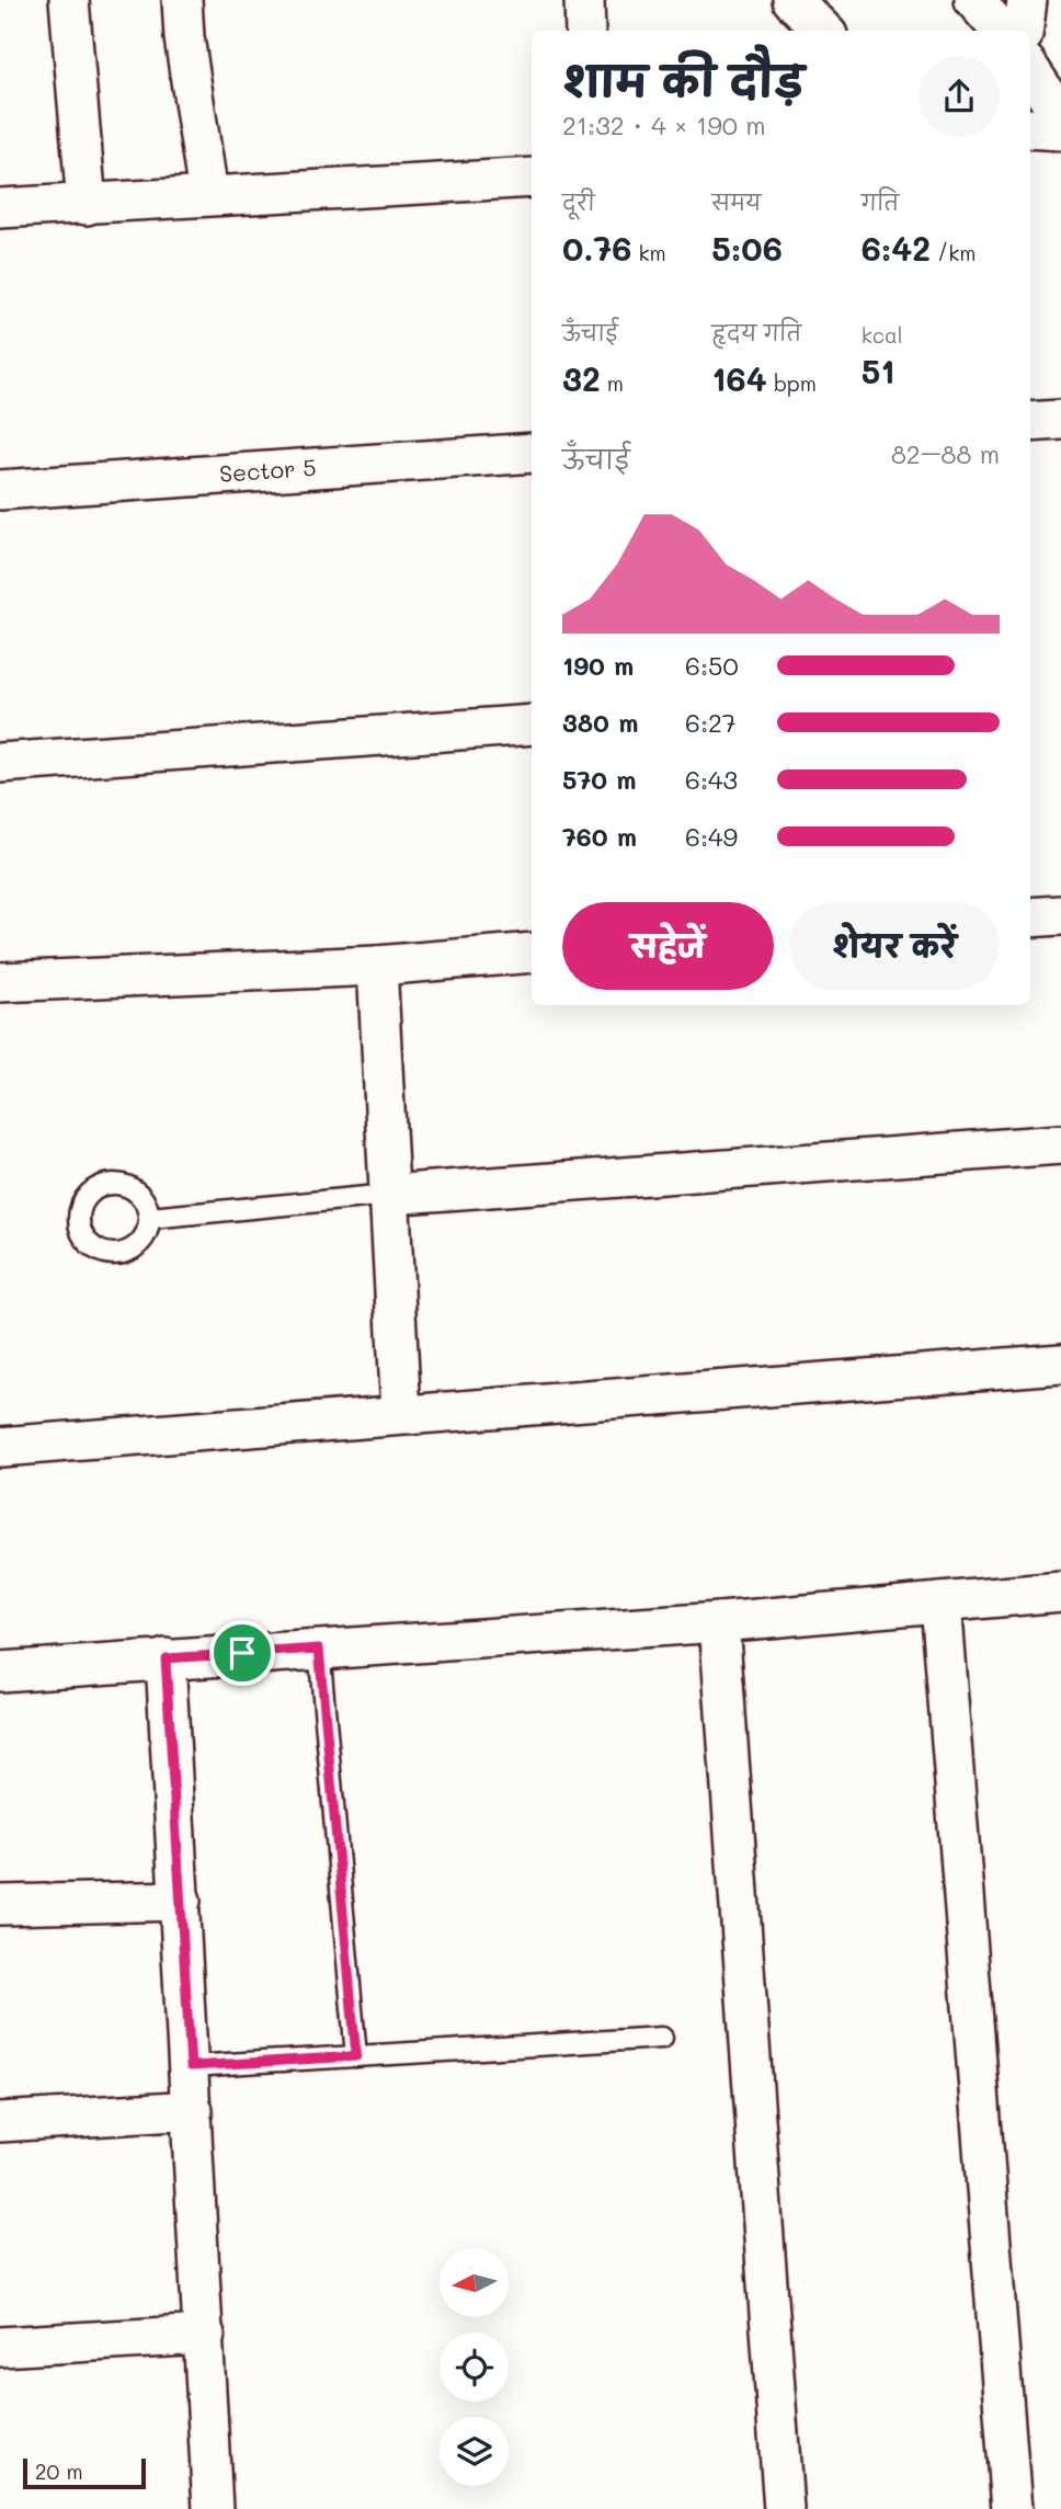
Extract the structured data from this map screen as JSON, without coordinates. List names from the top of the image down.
{
  "streets": {
    "street": ["Sector 5"]
  },
  "scale_bar": "20 m",
  "north": "left",
  "page": {
    "heading": ["शाम की दौड़", "21:32 · 4 × 190 m"],
    "stats": [
      ["दूरी", "0.76 km"],
      ["समय", "5:06"],
      ["गति", "6:42 /km"],
      ["ऊँचाई", "32 m"],
      ["हृदय गति", "164 bpm"],
      ["kcal", "51"]
    ],
    "chart": ["ऊँचाई", "82–88 m"],
    "list": [
      {
        "name": "190 m",
        "note": "6:50"
      },
      {
        "name": "380 m",
        "note": "6:27"
      },
      {
        "name": "570 m",
        "note": "6:43"
      },
      {
        "name": "760 m",
        "note": "6:49"
      }
    ],
    "buttons": ["सहेजें", "शेयर करें"],
    "scale": "20 m"
  }
}
